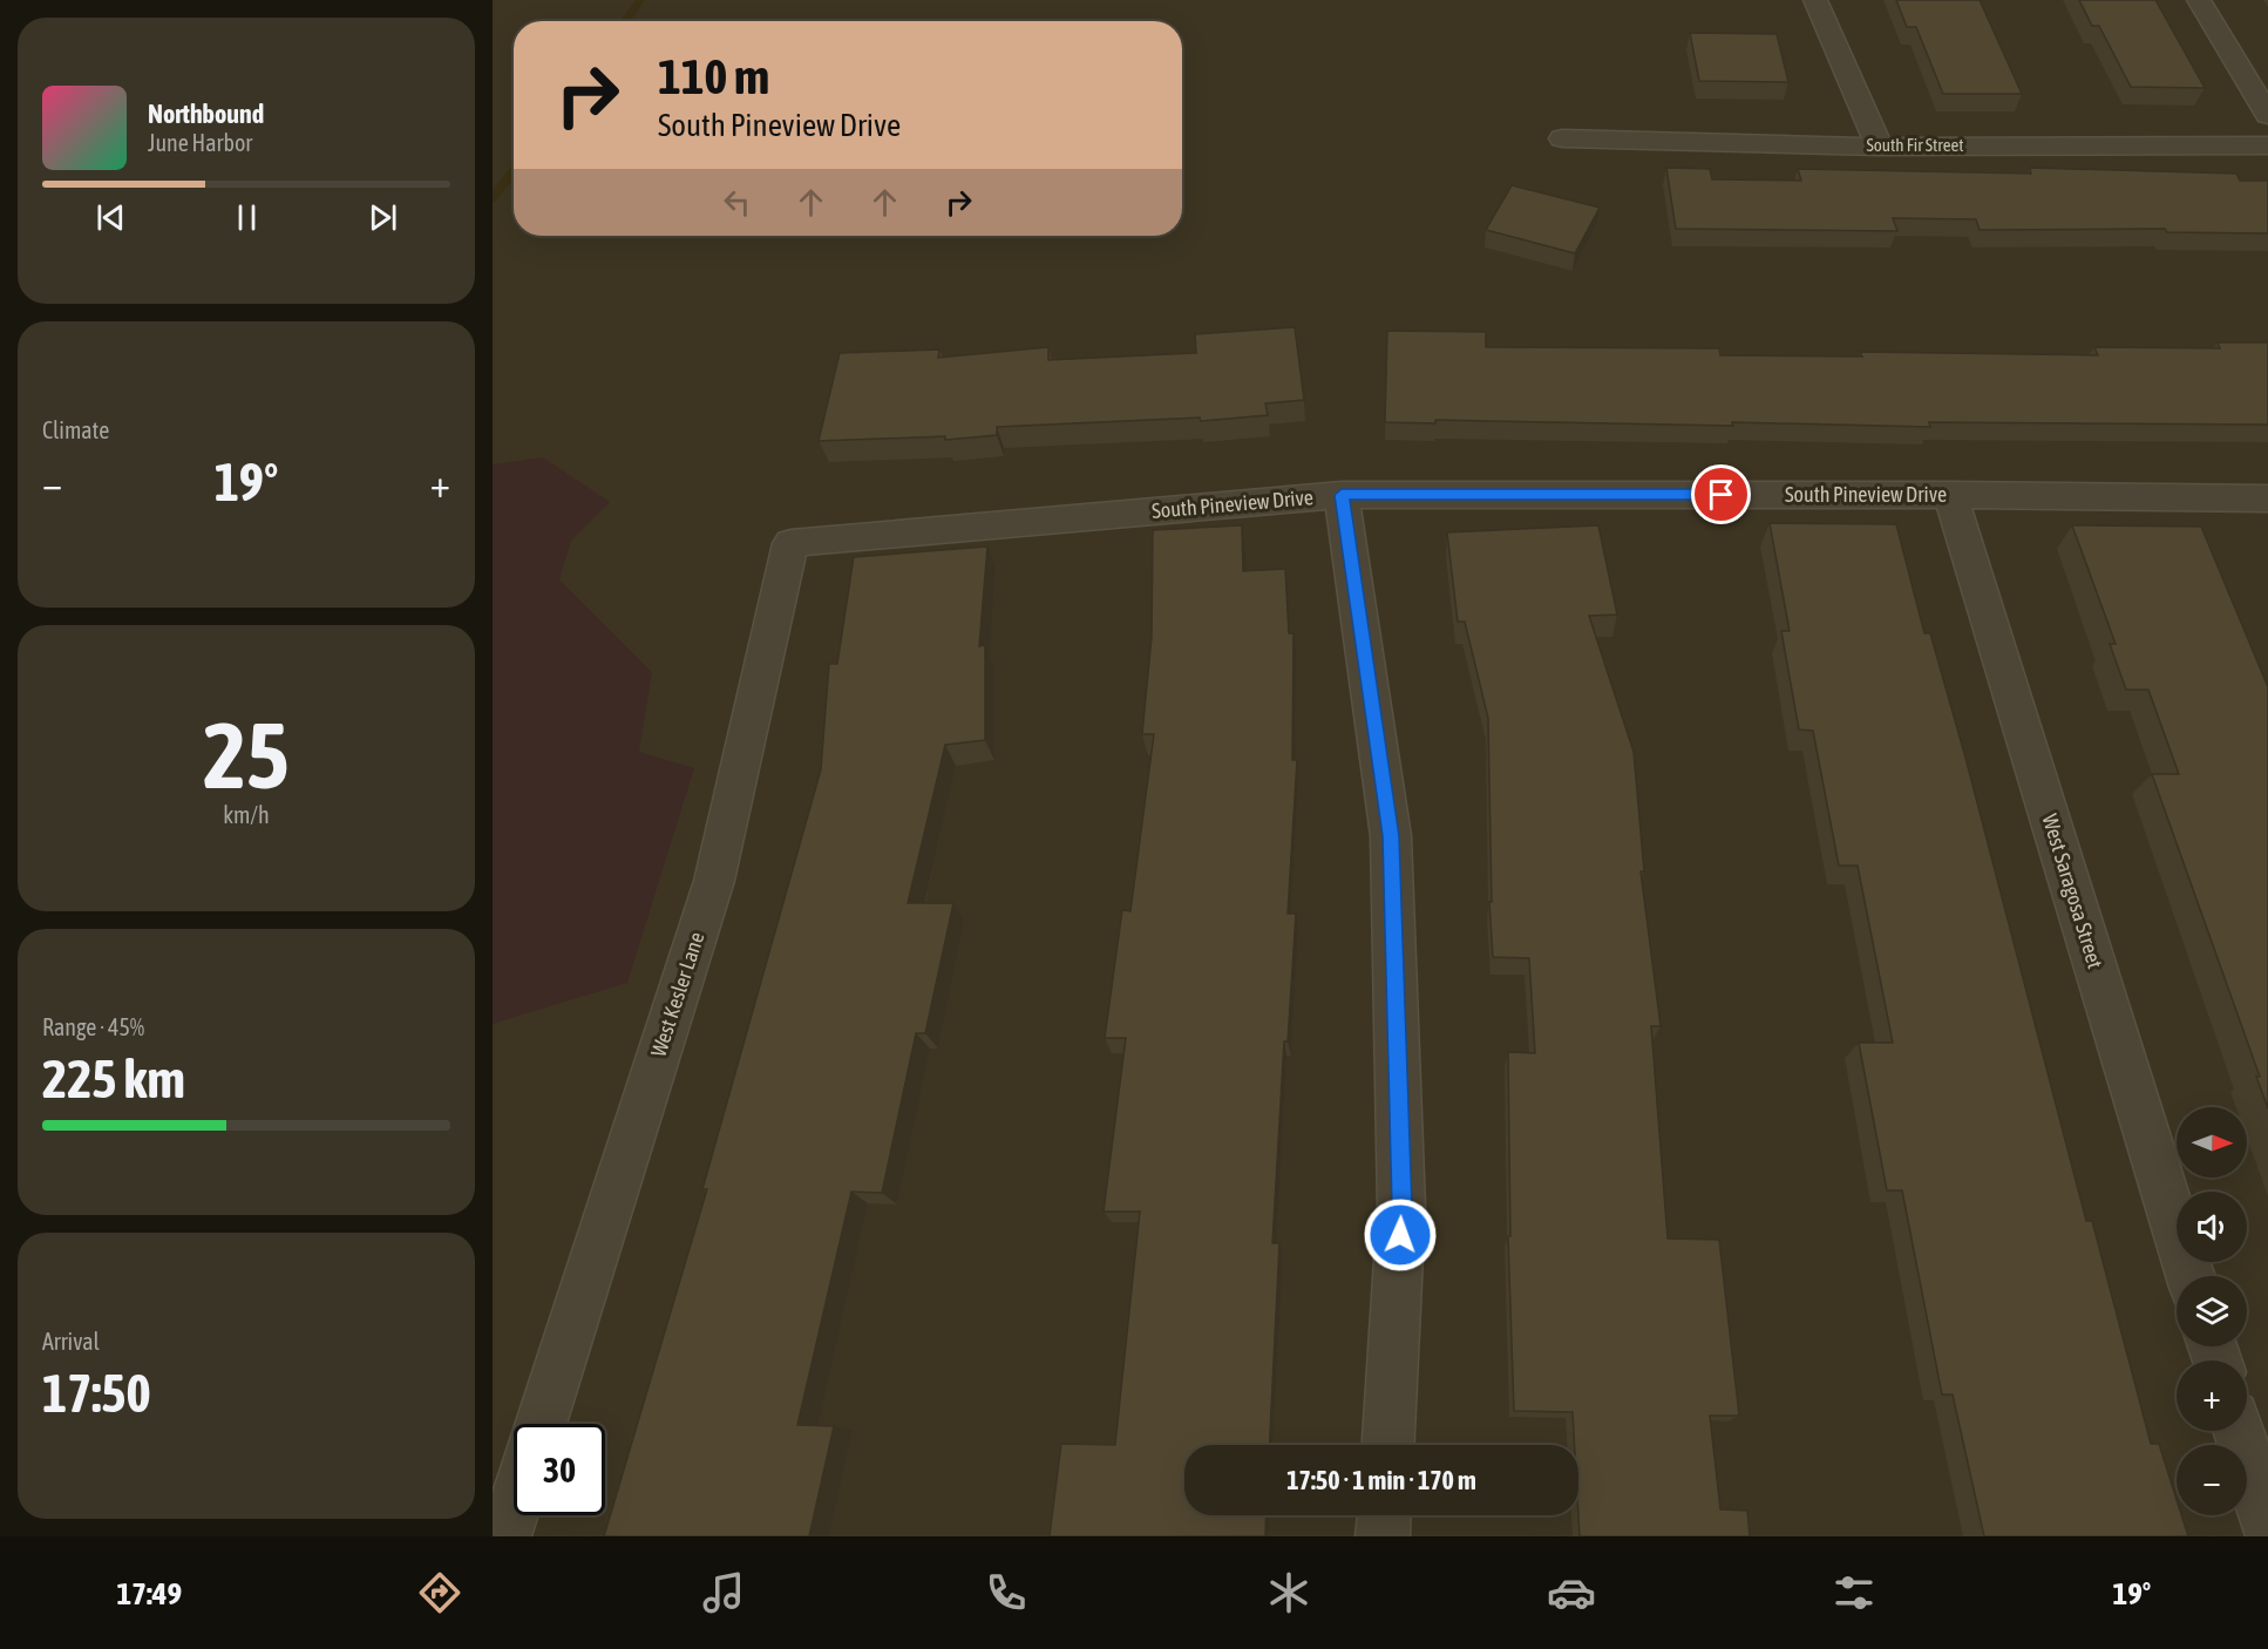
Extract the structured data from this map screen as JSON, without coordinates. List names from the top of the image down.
{
  "streets": {
    "street": [
      "South Fir Street",
      "South Pineview Drive",
      "West Saragosa Street",
      "West Kesler Lane"
    ]
  },
  "crossings": [
    ["South Pineview Drive", "West Saragosa Street"],
    ["South Pineview Drive", "West Kesler Lane"]
  ],
  "north": "right",
  "page": {
    "turn": ["110 m", "South Pineview Drive"],
    "song": ["Northbound", "June Harbor"],
    "tile": [
      "Climate",
      ["25", "km/h"],
      ["Range · 45%", "225 km"],
      ["Arrival", "17:50"]
    ],
    "heat": ["−", "19°", "+"],
    "map_buttons": ["+", "−"],
    "limit": "30",
    "trip": "17:50 · 1 min · 170 m",
    "tabs": ["17:49", "19°"]
  }
}
